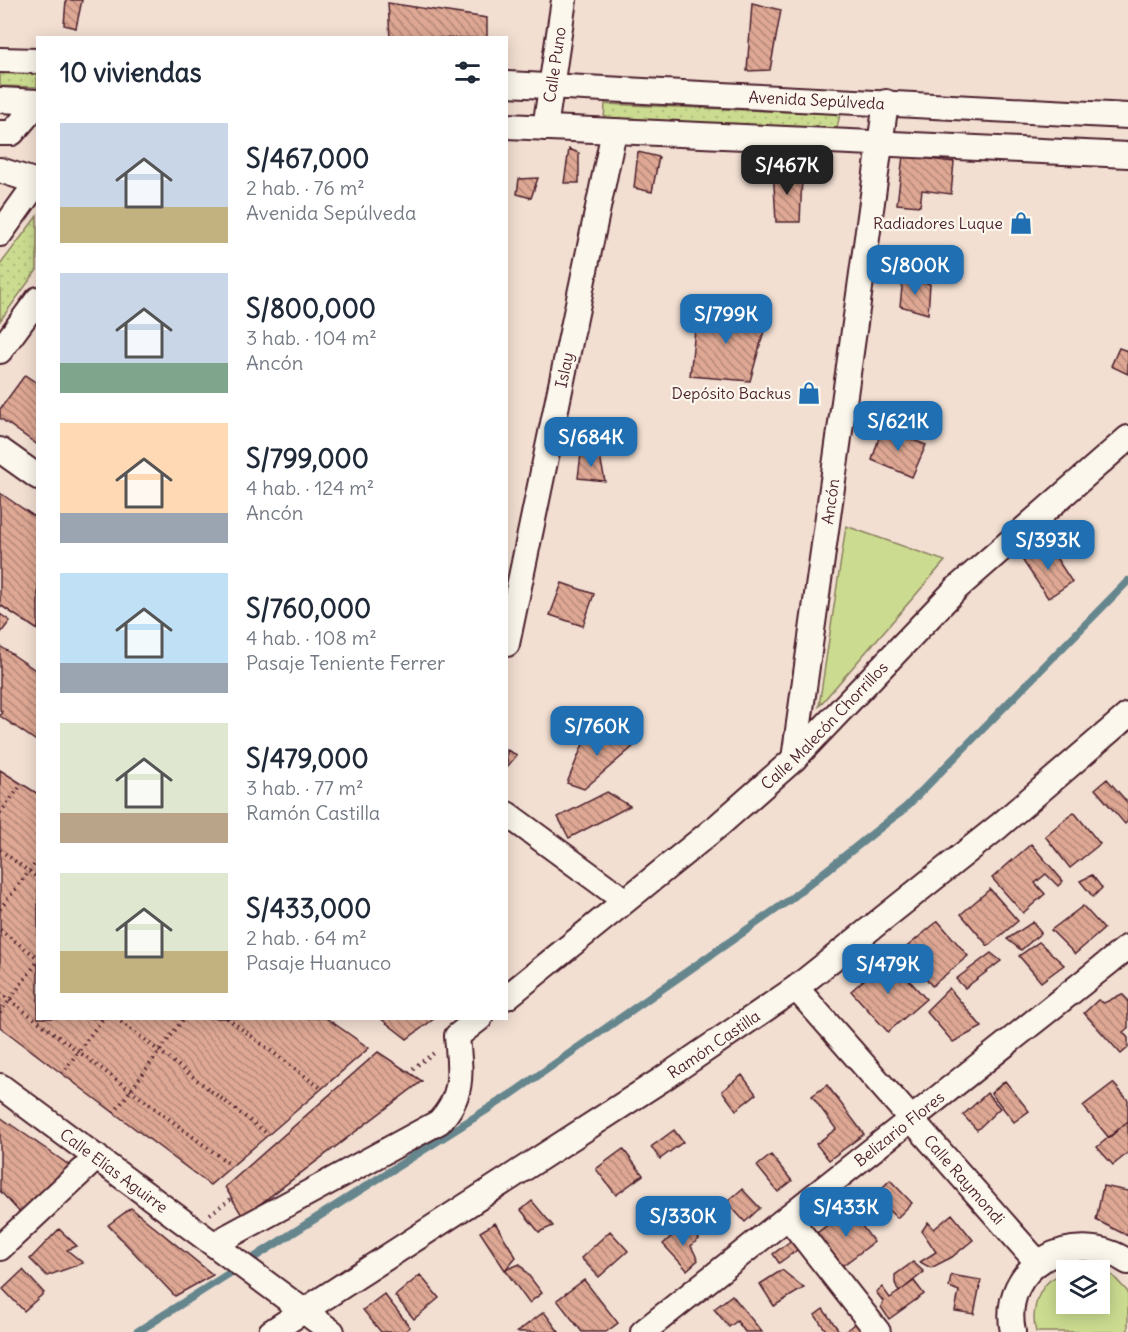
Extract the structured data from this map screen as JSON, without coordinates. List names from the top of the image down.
{
  "streets": {
    "street": [
      "Calle Puno",
      "Avenida Sepúlveda",
      "Islay",
      "Ancón",
      "Calle Malecón Chorrillos",
      "Ramón Castilla",
      "Belizario Flores",
      "Calle Elías Aguirre",
      "Calle Raymondi"
    ]
  },
  "crossings": [
    ["Calle Puno", "Avenida Sepúlveda"],
    ["Avenida Sepúlveda", "Ancón"],
    ["Ancón", "Calle Malecón Chorrillos"],
    ["Ramón Castilla", "Calle Elías Aguirre"],
    ["Ramón Castilla", "Calle Raymondi"],
    ["Belizario Flores", "Calle Raymondi"]
  ],
  "places": {
    "shop": ["Radiadores Luque", "Depósito Backus"]
  },
  "page": {
    "heading": "10 viviendas",
    "list": [
      {
        "name": "S/467,000",
        "note": "2 hab. · 76 m² · Avenida Sepúlveda"
      },
      {
        "name": "S/800,000",
        "note": "3 hab. · 104 m² · Ancón"
      },
      {
        "name": "S/799,000",
        "note": "4 hab. · 124 m² · Ancón"
      },
      {
        "name": "S/760,000",
        "note": "4 hab. · 108 m² · Pasaje Teniente Ferrer"
      },
      {
        "name": "S/479,000",
        "note": "3 hab. · 77 m² · Ramón Castilla"
      },
      {
        "name": "S/433,000",
        "note": "2 hab. · 64 m² · Pasaje Huanuco"
      }
    ],
    "price": [
      "S/467K",
      "S/800K",
      "S/799K",
      "S/621K",
      "S/684K",
      "S/393K",
      "S/760K",
      "S/479K",
      "S/433K",
      "S/330K"
    ]
  }
}
